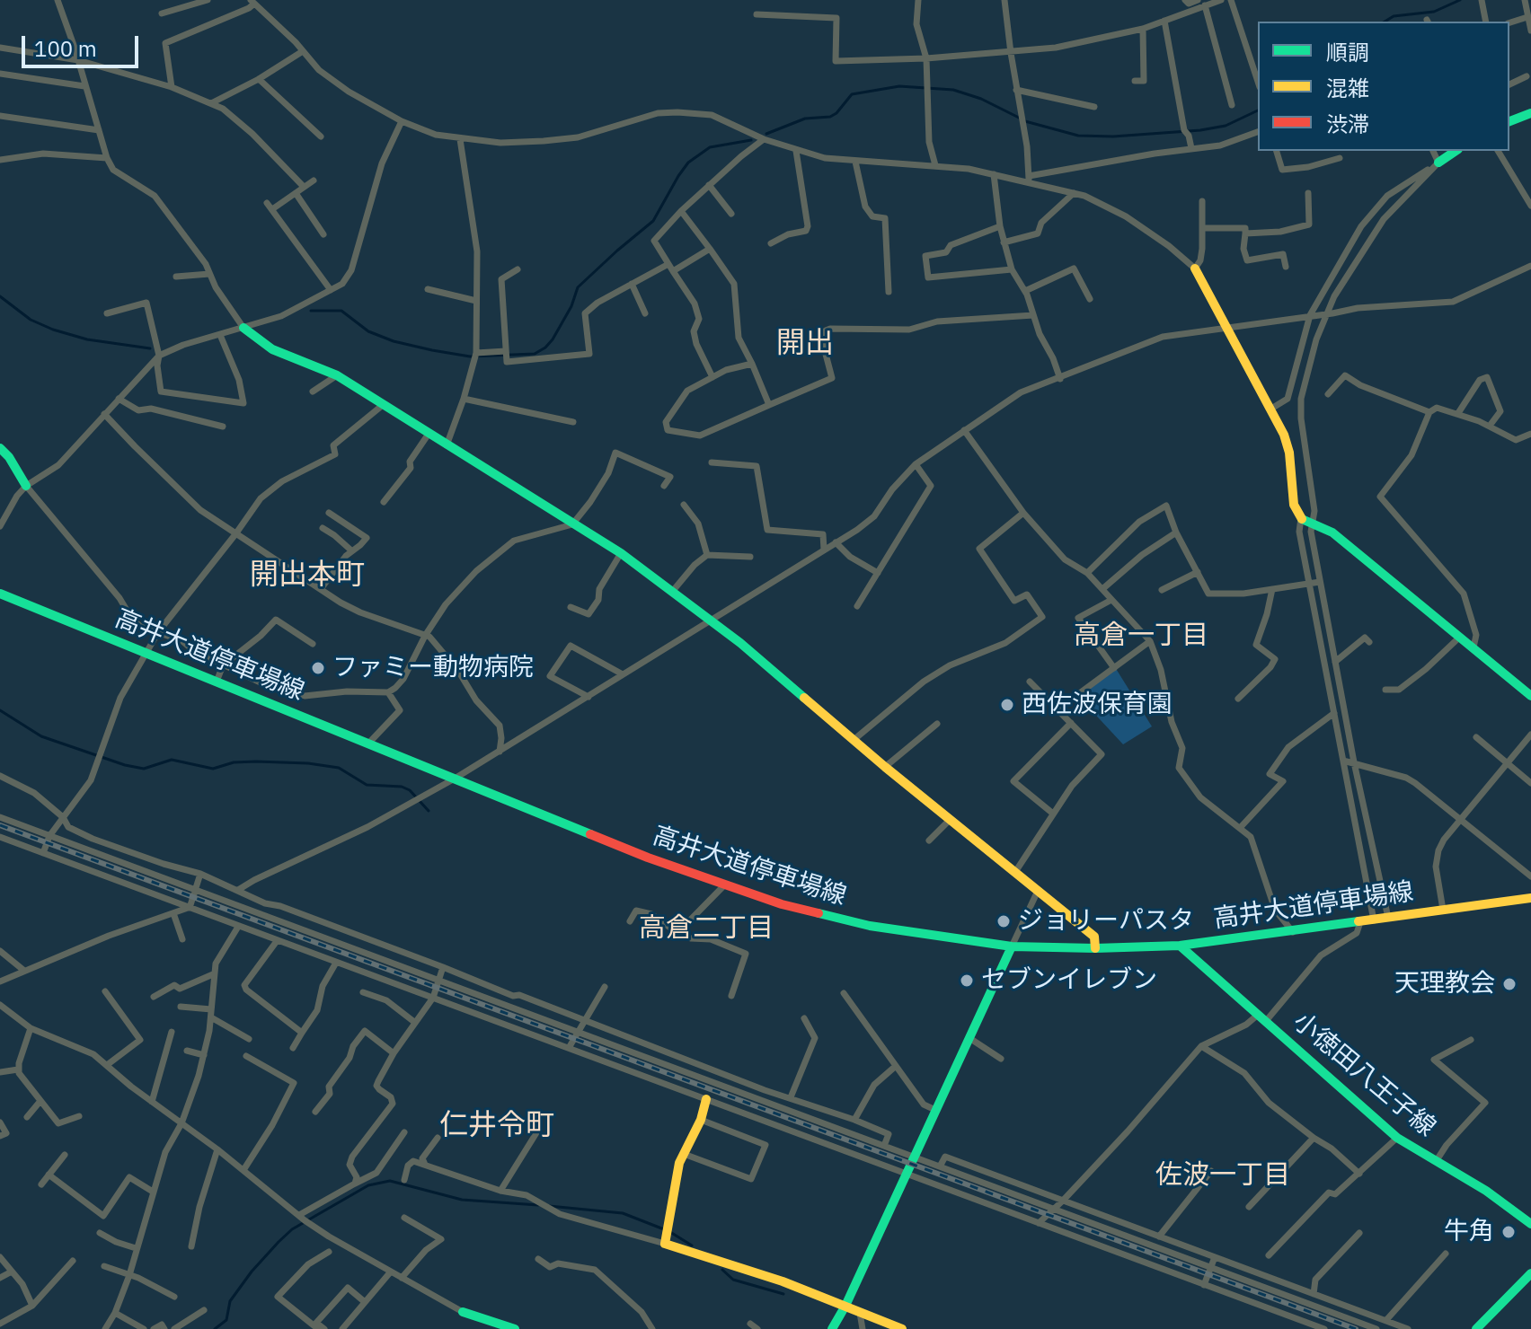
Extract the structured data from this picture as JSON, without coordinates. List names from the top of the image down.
{
  "streets": {
    "street": ["高井大道停車場線", "小徳田八王子線"]
  },
  "crossings": [
    ["高井大道停車場線", "小徳田八王子線"]
  ],
  "districts": [
    "開出",
    "開出本町",
    "高倉一丁目",
    "高倉二丁目",
    "仁井令町",
    "佐波一丁目"
  ],
  "places": [
    "ファミー動物病院",
    "西佐波保育園",
    "ジョリーパスタ",
    "セブンイレブン",
    "天理教会",
    "牛角"
  ],
  "legend": ["順調", "混雑", "渋滞"],
  "scale_bar": "100 m"
}
